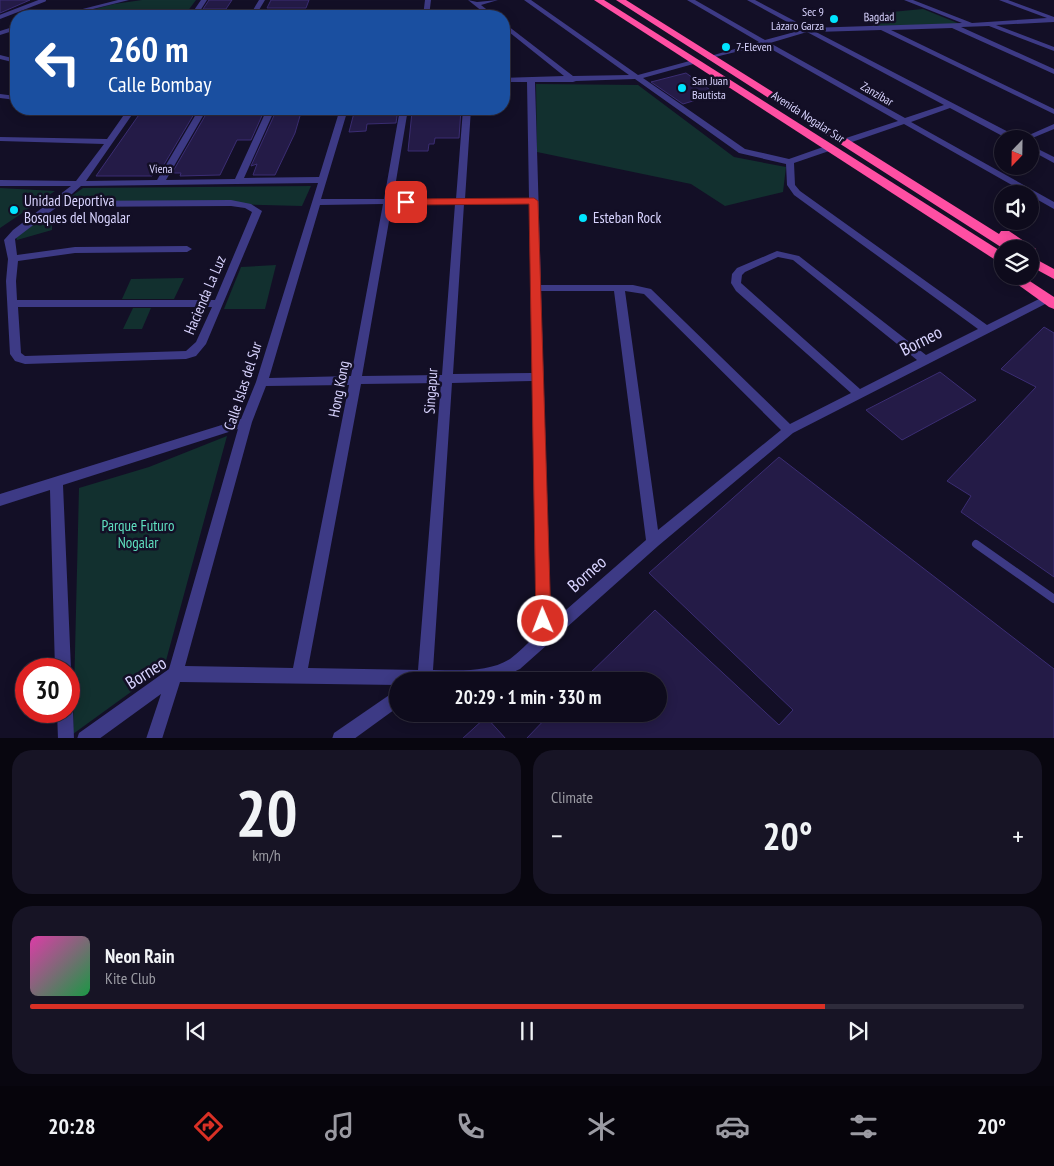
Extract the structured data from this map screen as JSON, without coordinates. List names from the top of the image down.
{
  "streets": {
    "highway": ["Avenida Nogalar Sur"],
    "street": [
      "Bagdad",
      "Zanzíbar",
      "Viena",
      "Hacienda La Luz",
      "Borneo",
      "Calle Islas del Sur",
      "Hong Kong",
      "Singapur"
    ]
  },
  "crossings": [
    ["Bagdad", "Zanzíbar"],
    ["Bagdad", "Avenida Nogalar Sur"],
    ["Viena", "Hacienda La Luz"],
    ["Viena", "Calle Islas del Sur"],
    ["Borneo", "Calle Islas del Sur"],
    ["Borneo", "Hong Kong"]
  ],
  "parks": ["Parque Futuro Nogalar"],
  "places": [
    "Sec 9 Lázaro Garza",
    "7-Eleven",
    "San Juan Bautista",
    "Unidad Deportiva Bosques del Nogalar",
    "Esteban Rock"
  ],
  "north": "bottom",
  "page": {
    "turn": ["260 m", "Calle Bombay"],
    "limit": "30",
    "trip": "20:29 · 1 min · 330 m",
    "tile": [
      ["20", "km/h"],
      "Climate"
    ],
    "heat": ["−", "20°", "+"],
    "song": ["Neon Rain", "Kite Club"],
    "tabs": ["20:28", "20°"]
  }
}
